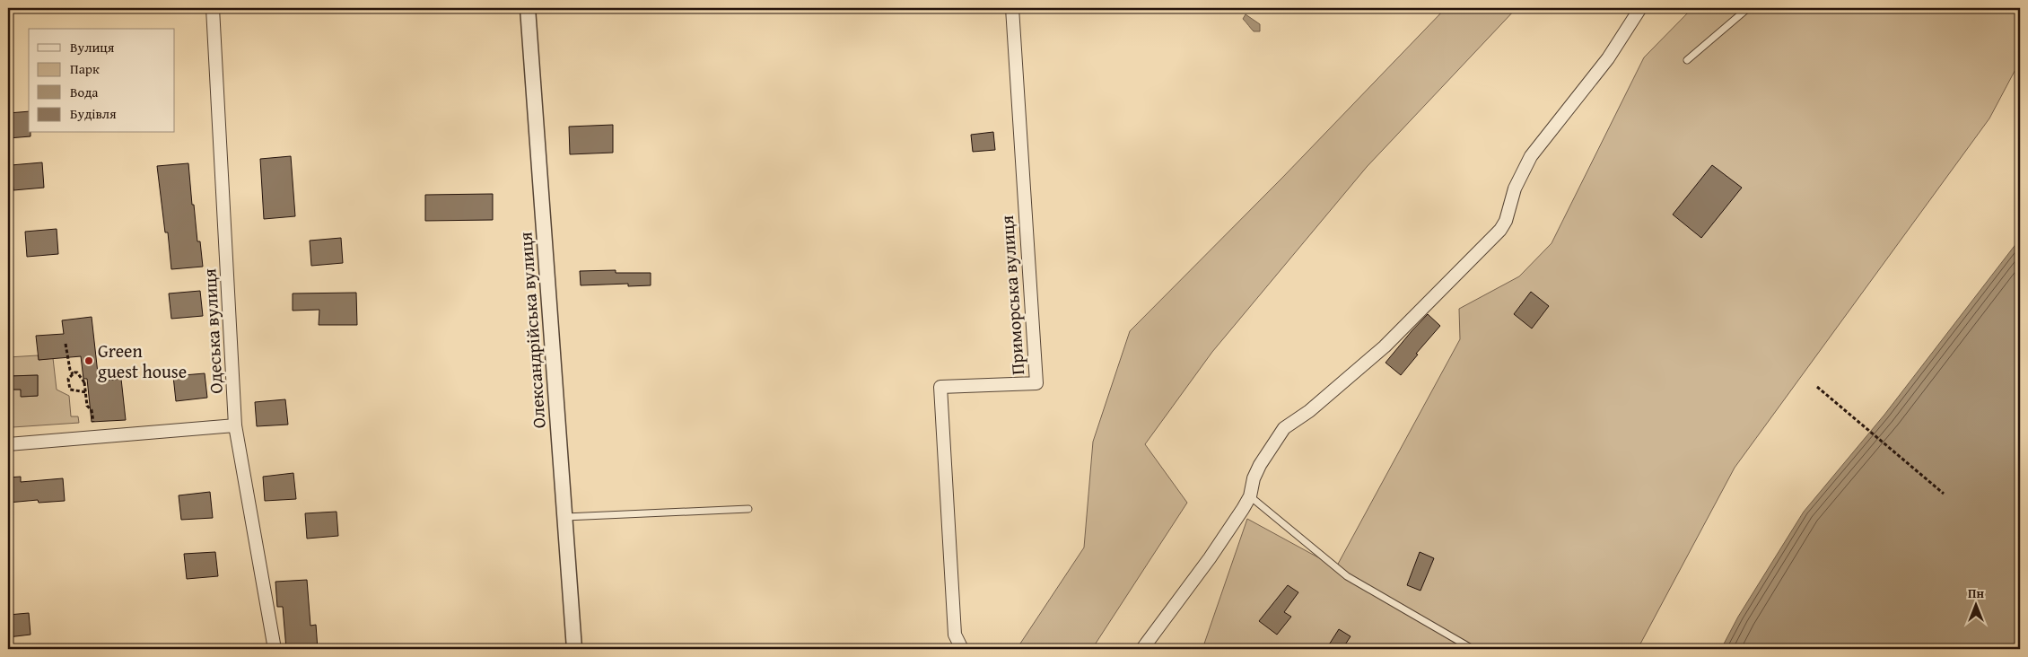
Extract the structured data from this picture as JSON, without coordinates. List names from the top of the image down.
{
  "streets": {
    "street": ["Приморська вулиця", "Олександрійська вулиця", "Одеська вулиця"]
  },
  "places": ["Green guest house"],
  "legend": [
    "Вулиця",
    "Парк",
    "Вода",
    "Будівля"
  ],
  "north": "top"
}
